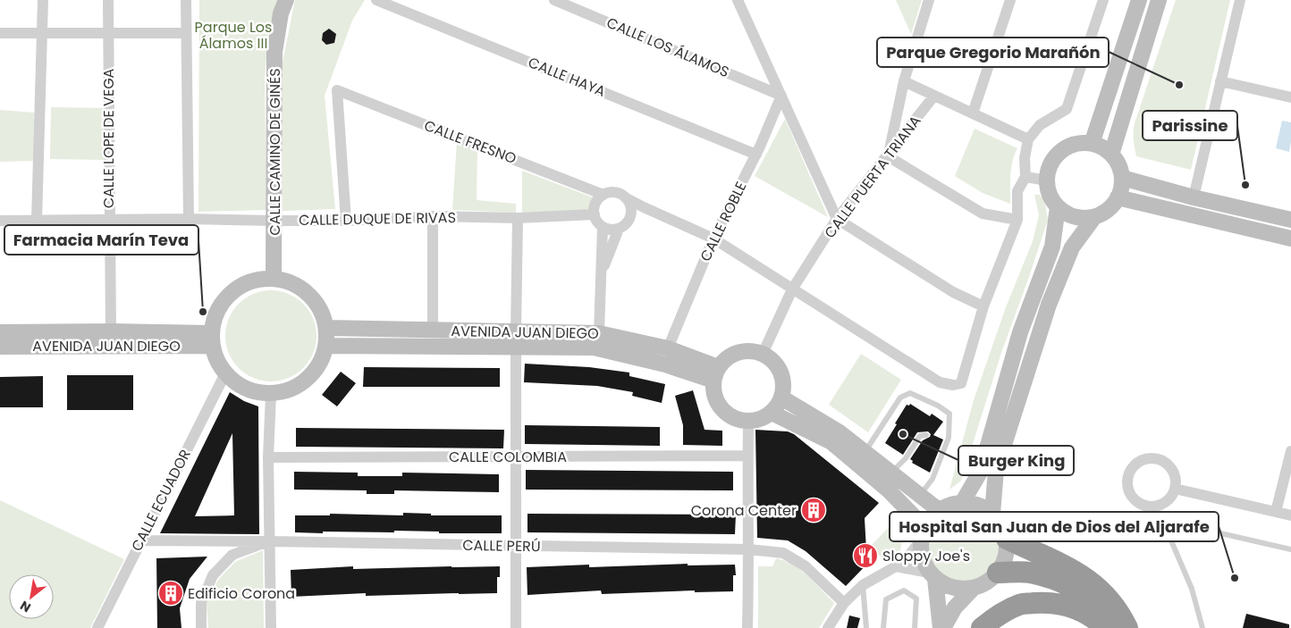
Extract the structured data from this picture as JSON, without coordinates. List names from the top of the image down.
{
  "streets": {
    "street": [
      "CALLE LOS ÁLAMOS",
      "CALLE HAYA",
      "CALLE LOPE DE VEGA",
      "CALLE FRESNO",
      "CALLE CAMINO DE GINÉS",
      "CALLE PUERTA TRIANA",
      "CALLE DUQUE DE RIVAS",
      "CALLE ROBLE",
      "AVENIDA JUAN DIEGO",
      "CALLE COLOMBIA",
      "CALLE ECUADOR",
      "CALLE PERÚ"
    ]
  },
  "crossings": [
    ["CALLE LOS ÁLAMOS", "CALLE ROBLE"],
    ["CALLE HAYA", "CALLE ROBLE"],
    ["CALLE LOPE DE VEGA", "CALLE DUQUE DE RIVAS"],
    ["CALLE LOPE DE VEGA", "AVENIDA JUAN DIEGO"],
    ["CALLE FRESNO", "CALLE DUQUE DE RIVAS"],
    ["CALLE CAMINO DE GINÉS", "CALLE DUQUE DE RIVAS"],
    ["CALLE CAMINO DE GINÉS", "AVENIDA JUAN DIEGO"],
    ["CALLE CAMINO DE GINÉS", "CALLE ECUADOR"],
    ["CALLE PUERTA TRIANA", "AVENIDA JUAN DIEGO"],
    ["CALLE ROBLE", "AVENIDA JUAN DIEGO"],
    ["AVENIDA JUAN DIEGO", "CALLE ECUADOR"],
    ["CALLE ECUADOR", "CALLE PERÚ"]
  ],
  "parks": ["Parque Los Álamos III"],
  "places": {
    "other": [
      "Parque Gregorio Marañón",
      "Parissine",
      "Farmacia Marín Teva",
      "Burger King",
      "Hospital San Juan de Dios del Aljarafe"
    ],
    "building": ["Corona Center", "Edificio Corona"],
    "restaurant": ["Sloppy Joe's"]
  },
  "north": "bottom left"
}
